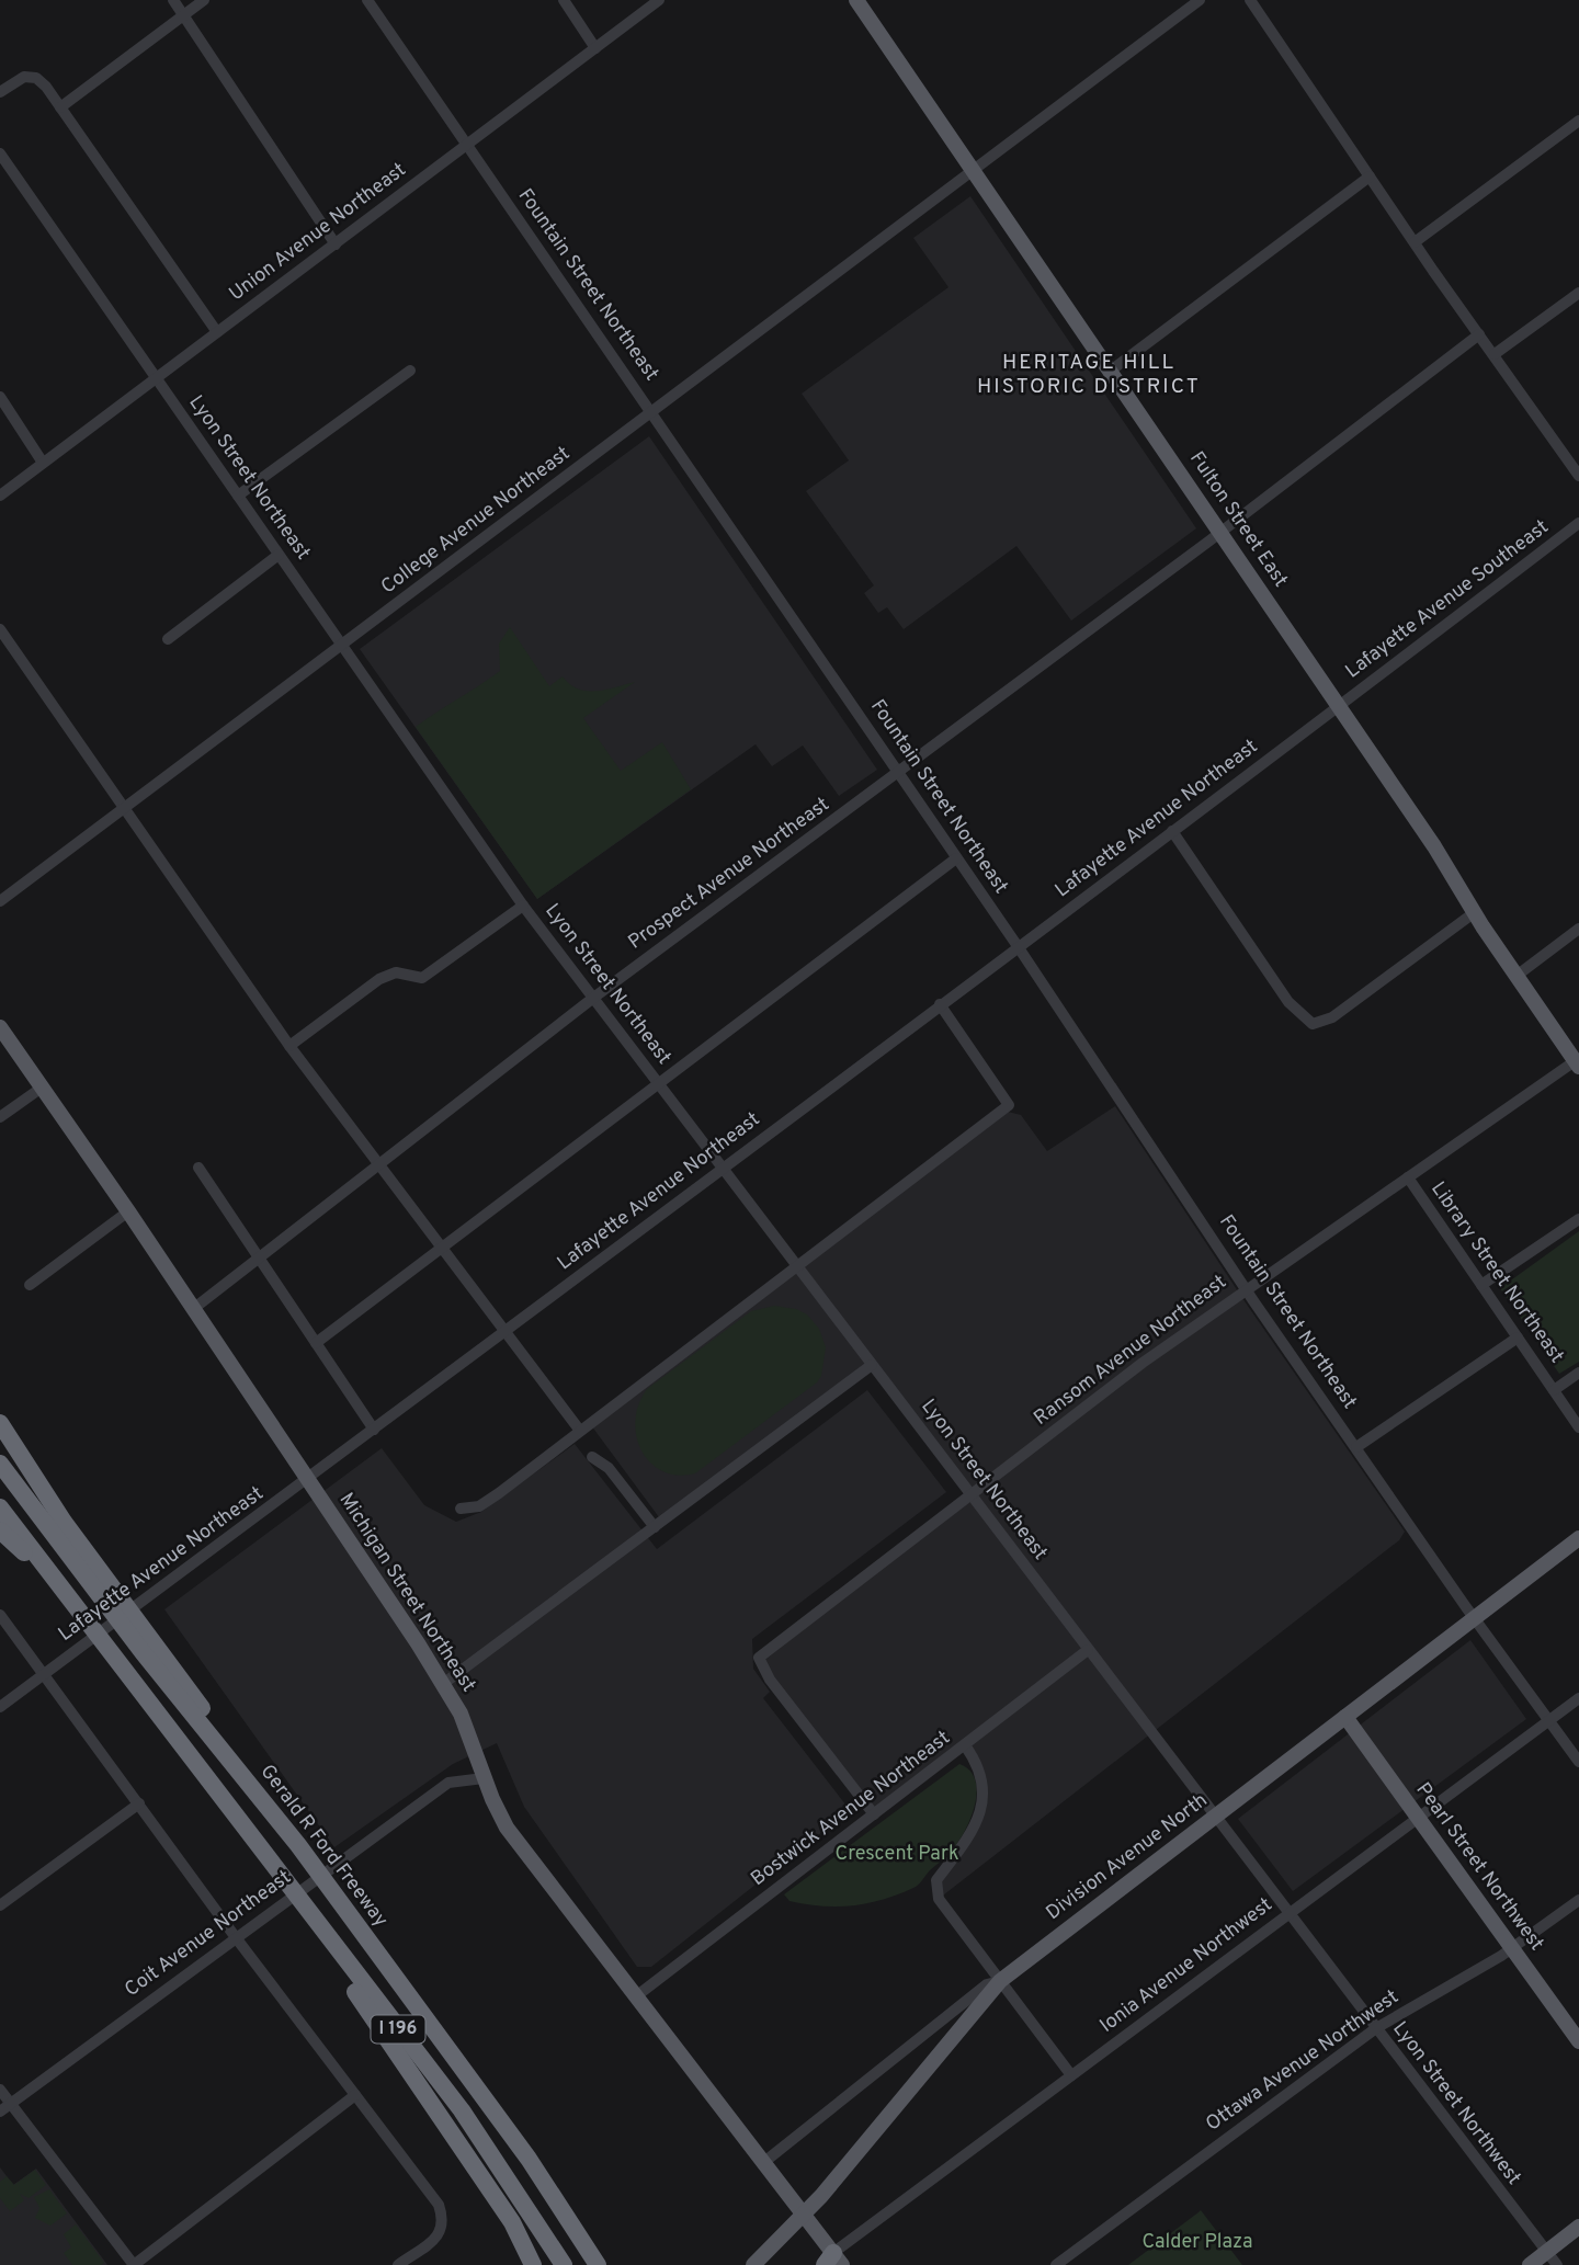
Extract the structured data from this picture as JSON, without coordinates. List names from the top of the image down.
{
  "streets": {
    "highway": ["Gerald R Ford Freeway", "I 196"],
    "main road": [
      "Fulton Street East",
      "Michigan Street Northeast",
      "Division Avenue North",
      "Pearl Street Northwest"
    ],
    "street": [
      "Union Avenue Northeast",
      "Fountain Street Northeast",
      "Lyon Street Northeast",
      "College Avenue Northeast",
      "Lafayette Avenue Southeast",
      "Lafayette Avenue Northeast",
      "Prospect Avenue Northeast",
      "Library Street Northeast",
      "Ransom Avenue Northeast",
      "Bostwick Avenue Northeast",
      "Coit Avenue Northeast",
      "Ionia Avenue Northwest",
      "Ottawa Avenue Northwest",
      "Lyon Street Northwest"
    ]
  },
  "crossings": [
    ["Union Avenue Northeast", "Fountain Street Northeast"],
    ["Union Avenue Northeast", "Lyon Street Northeast"],
    ["Fountain Street Northeast", "College Avenue Northeast"],
    ["Fountain Street Northeast", "Lafayette Avenue Northeast"],
    ["Fountain Street Northeast", "Prospect Avenue Northeast"],
    ["Fountain Street Northeast", "Ransom Avenue Northeast"],
    ["Fountain Street Northeast", "Division Avenue North"],
    ["Fountain Street Northeast", "Ionia Avenue Northwest"],
    ["Lyon Street Northeast", "College Avenue Northeast"],
    ["Lyon Street Northeast", "Lafayette Avenue Northeast"],
    ["Lyon Street Northeast", "Prospect Avenue Northeast"],
    ["Lyon Street Northeast", "Ransom Avenue Northeast"],
    ["Lyon Street Northeast", "Bostwick Avenue Northeast"],
    ["Lyon Street Northeast", "Division Avenue North"],
    ["Lyon Street Northeast", "Lyon Street Northwest"],
    ["Fulton Street East", "College Avenue Northeast"],
    ["Fulton Street East", "Lafayette Avenue Southeast"],
    ["Fulton Street East", "Lafayette Avenue Northeast"],
    ["Fulton Street East", "Prospect Avenue Northeast"],
    ["Fulton Street East", "Ransom Avenue Northeast"],
    ["Lafayette Avenue Southeast", "Lafayette Avenue Northeast"],
    ["Lafayette Avenue Northeast", "Michigan Street Northeast"],
    ["Prospect Avenue Northeast", "Michigan Street Northeast"],
    ["Library Street Northeast", "Ransom Avenue Northeast"],
    ["Ransom Avenue Northeast", "Bostwick Avenue Northeast"],
    ["Michigan Street Northeast", "Bostwick Avenue Northeast"],
    ["Michigan Street Northeast", "Coit Avenue Northeast"],
    ["Michigan Street Northeast", "Ionia Avenue Northwest"],
    ["Division Avenue North", "Pearl Street Northwest"],
    ["Division Avenue North", "Lyon Street Northwest"],
    ["Pearl Street Northwest", "Ionia Avenue Northwest"],
    ["Pearl Street Northwest", "Ottawa Avenue Northwest"],
    ["Ionia Avenue Northwest", "Lyon Street Northwest"],
    ["Ottawa Avenue Northwest", "Lyon Street Northwest"]
  ],
  "districts": ["HERITAGE HILL HISTORIC DISTRICT"],
  "parks": ["Crescent Park", "Calder Plaza"]
}
